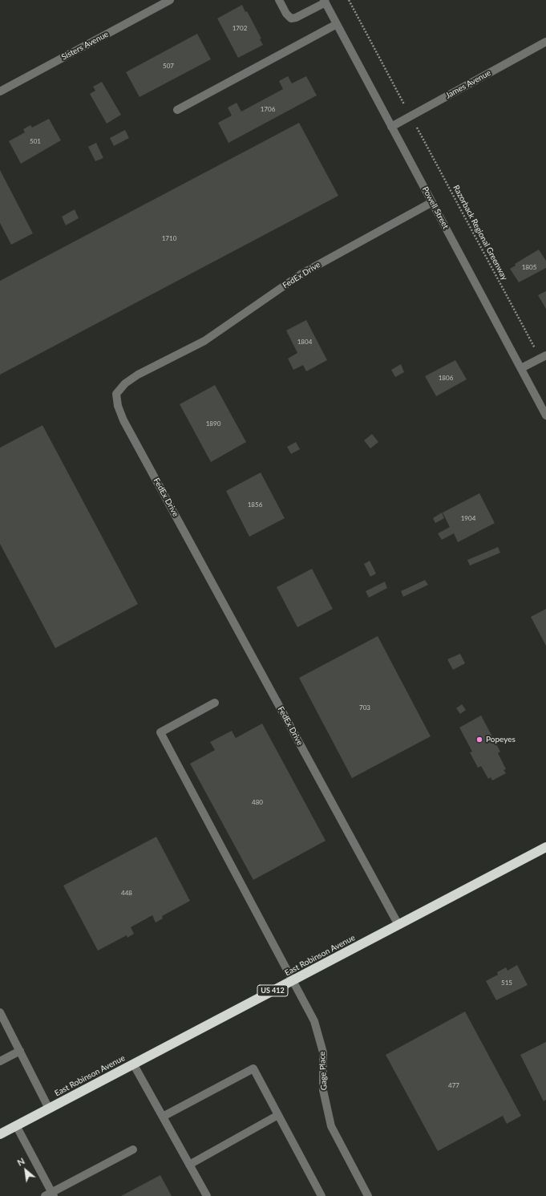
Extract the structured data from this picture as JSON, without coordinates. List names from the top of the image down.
{
  "streets": {
    "highway": ["East Robinson Avenue", "US 412"],
    "street": [
      "Sisters Avenue",
      "James Avenue",
      "Powell Street",
      "FedEx Drive",
      "Gage Place"
    ],
    "path": ["Razorback Regional Greenway"]
  },
  "crossings": [
    ["James Avenue", "Powell Street"],
    ["Powell Street", "FedEx Drive"],
    ["FedEx Drive", "East Robinson Avenue"],
    ["East Robinson Avenue", "Gage Place"]
  ],
  "places": ["Popeyes"],
  "house_numbers": [
    "1702",
    "507",
    "1706",
    "501",
    "1710",
    "1805",
    "1804",
    "1806",
    "1890",
    "1856",
    "1904",
    "703",
    "480",
    "448",
    "515",
    "477"
  ],
  "north": "top left"
}
